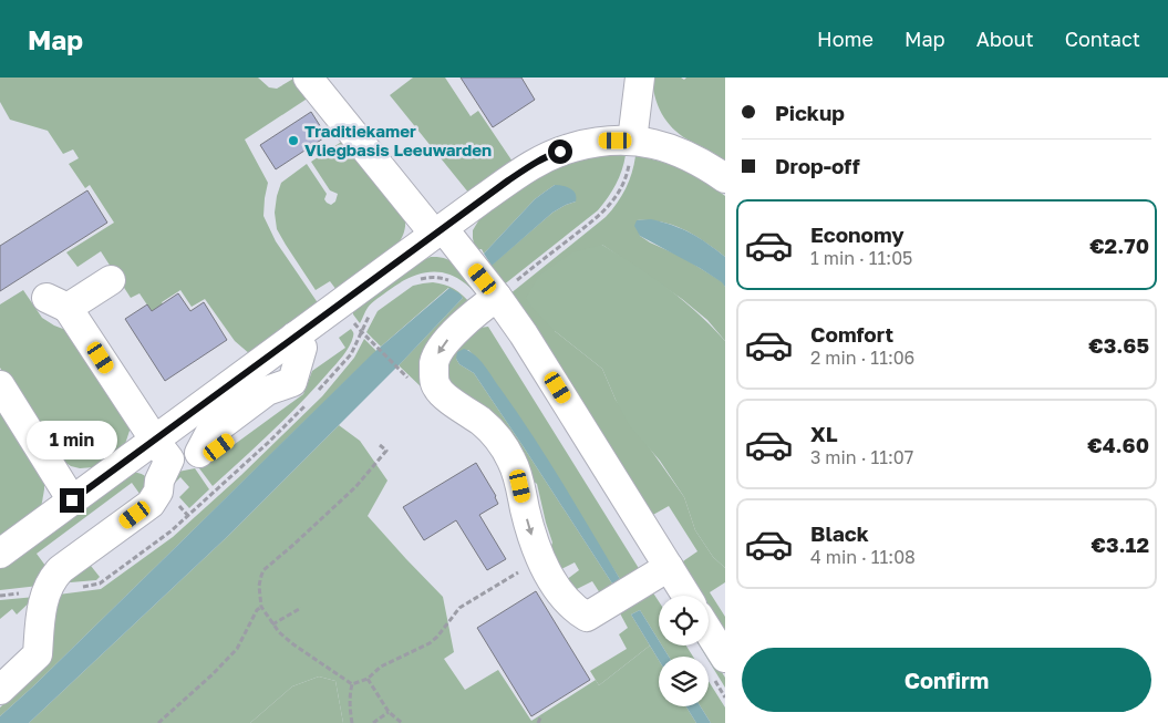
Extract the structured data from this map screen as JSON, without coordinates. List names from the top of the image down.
{
  "places": ["Traditiekamer Vliegbasis Leeuwarden"],
  "page": {
    "header": "Map",
    "nav": [
      "Home",
      "Map",
      "About",
      "Contact"
    ],
    "banner": ["Pickup", "Drop-off"],
    "list": [
      {
        "name": "Economy",
        "note": "1 min · 11:05",
        "value": "€2.70"
      },
      {
        "name": "Comfort",
        "note": "2 min · 11:06",
        "value": "€3.65"
      },
      {
        "name": "XL",
        "note": "3 min · 11:07",
        "value": "€4.60"
      },
      {
        "name": "Black",
        "note": "4 min · 11:08",
        "value": "€3.12"
      }
    ],
    "bubble": "1 min",
    "buttons": "Confirm"
  }
}
